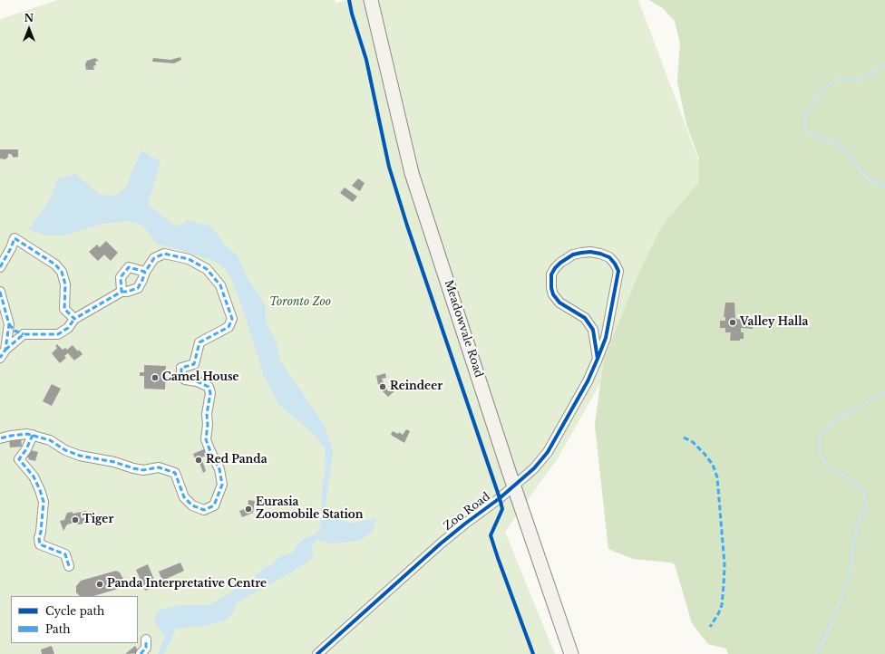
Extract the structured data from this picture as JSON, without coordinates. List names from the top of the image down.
{
  "streets": {
    "main road": ["Meadowvale Road"],
    "street": ["Zoo Road"]
  },
  "crossings": [
    ["Meadowvale Road", "Zoo Road"]
  ],
  "parks": ["Toronto Zoo"],
  "places": [
    "Valley Halla",
    "Camel House",
    "Reindeer",
    "Red Panda",
    "Eurasia Zoomobile Station",
    "Tiger",
    "Panda Interpretative Centre"
  ],
  "legend": ["Cycle path", "Path"],
  "north": "top"
}
